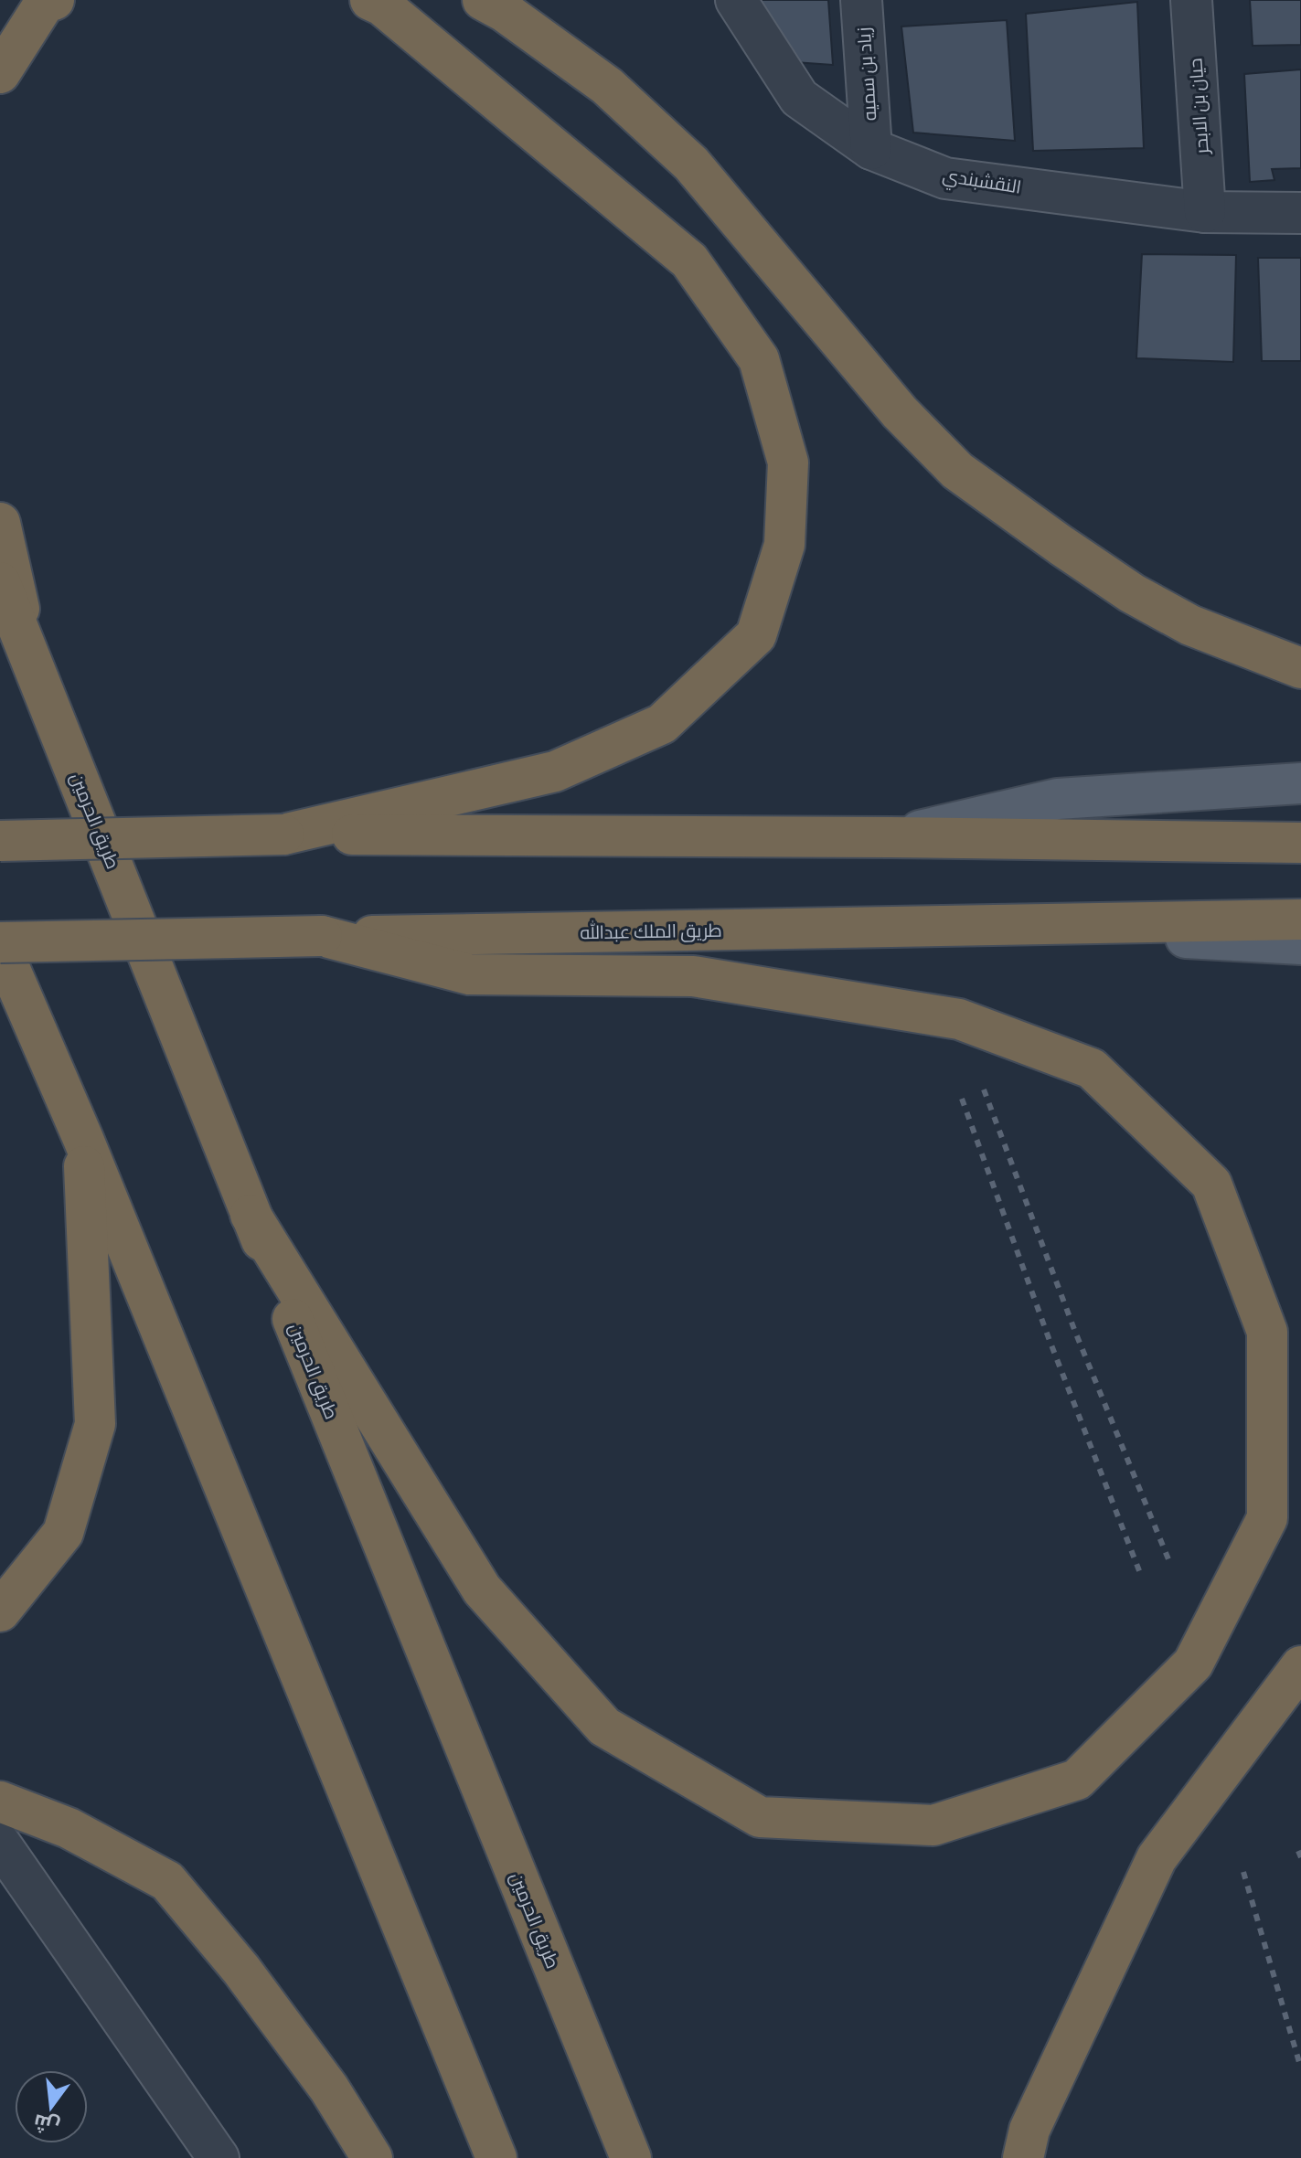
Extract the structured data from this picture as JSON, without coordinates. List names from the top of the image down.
{
  "streets": {
    "highway": ["طريق الحرمين", "طريق الملك عبدالله"],
    "street": ["زياد بن سميه", "حيان بن الابحر", "النقشبندي"]
  },
  "crossings": [
    ["زياد بن سميه", "النقشبندي"],
    ["حيان بن الابحر", "النقشبندي"]
  ],
  "north": "bottom"
}
